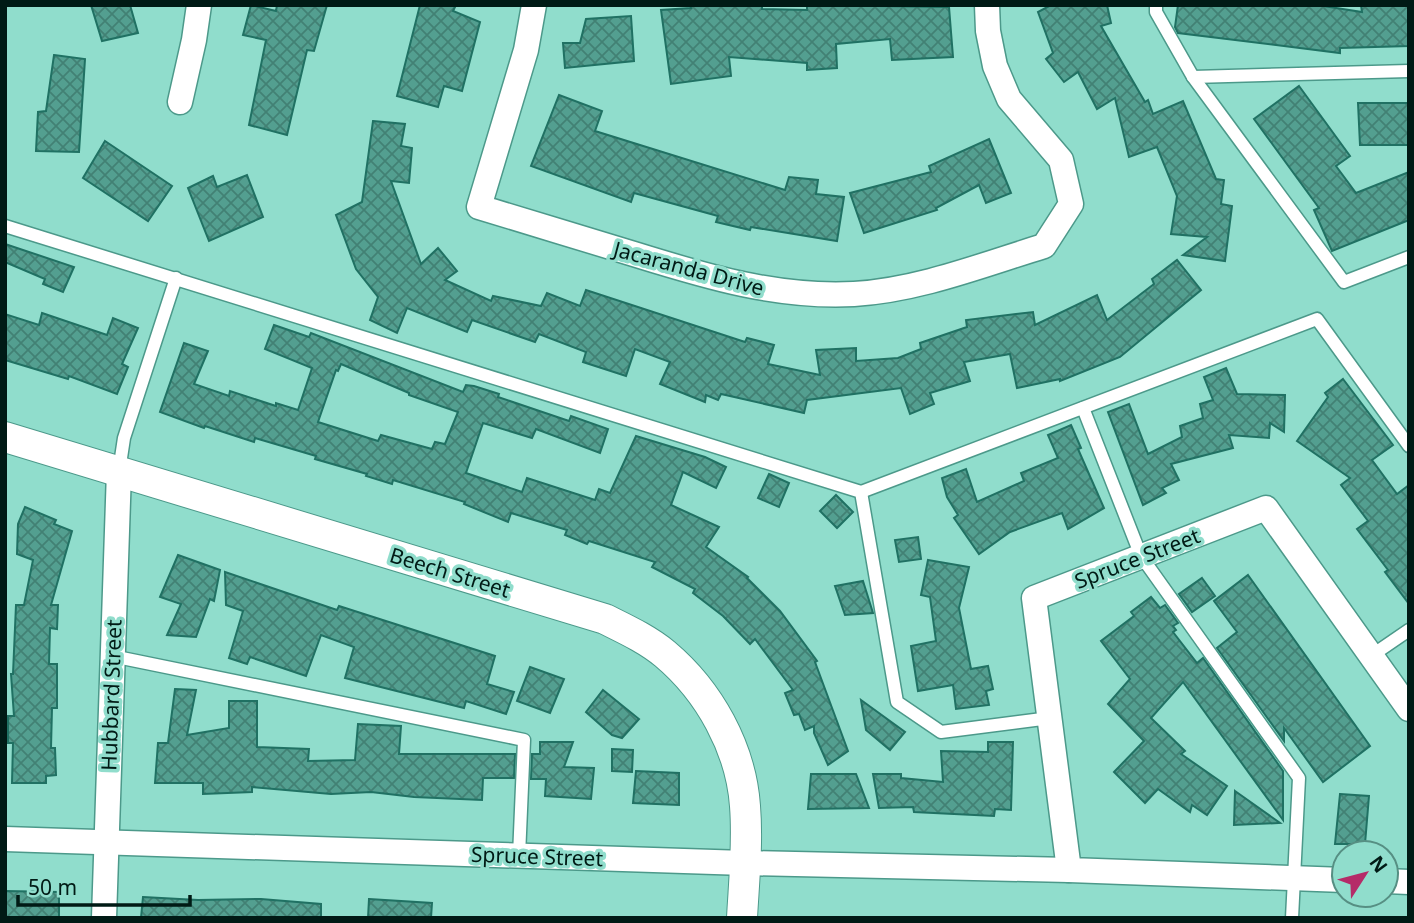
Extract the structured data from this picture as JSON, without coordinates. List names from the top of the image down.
{
  "streets": {
    "street": [
      "Jacaranda Drive",
      "Spruce Street",
      "Beech Street",
      "Hubbard Street"
    ]
  },
  "crossings": [
    ["Spruce Street", "Beech Street"],
    ["Spruce Street", "Hubbard Street"],
    ["Beech Street", "Hubbard Street"]
  ],
  "scale_bar": "50 m",
  "north": "top right"
}
